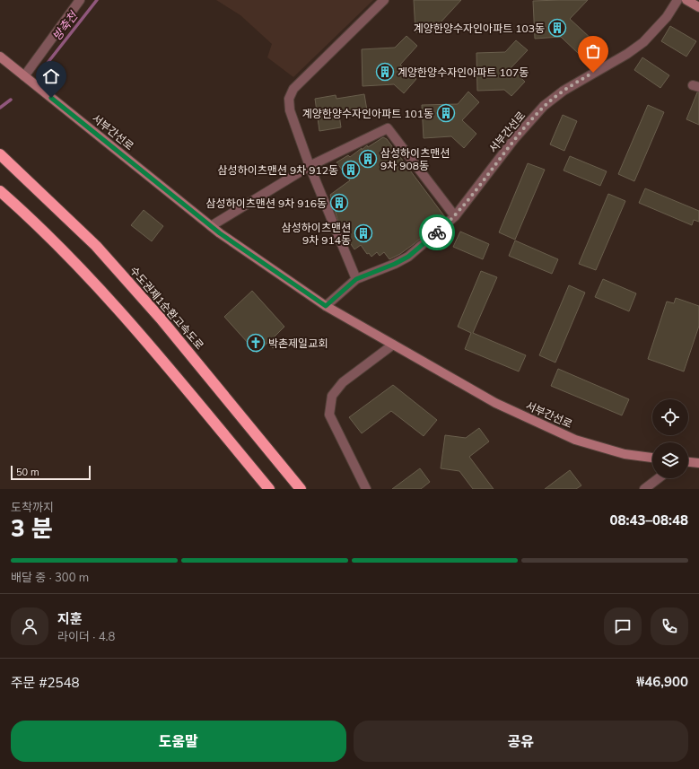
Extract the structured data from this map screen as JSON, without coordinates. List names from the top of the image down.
{
  "streets": {
    "highway": ["수도권제1순환고속도로"],
    "street": ["서부간선로"]
  },
  "water": ["방축천"],
  "places": {
    "building": [
      "계양한양수자인아파트 103동",
      "계양한양수자인아파트 107동",
      "계양한양수자인아파트 101동",
      "삼성하이츠맨션 9차 908동",
      "삼성하이츠맨션 9차 912동",
      "삼성하이츠맨션 9차 916동",
      "삼성하이츠맨션 9차 914동"
    ],
    "church": ["박촌제일교회"]
  },
  "scale_bar": "50 m",
  "page": {
    "scale": "50 m",
    "heading": ["3 분", "도착까지", "08:43–08:48"],
    "panel": [
      "지훈",
      "라이더 · 4.8",
      "주문 #2548",
      "₩46,900"
    ],
    "bar": "배달 중 · 300 m",
    "buttons": ["도움말", "공유"]
  }
}
